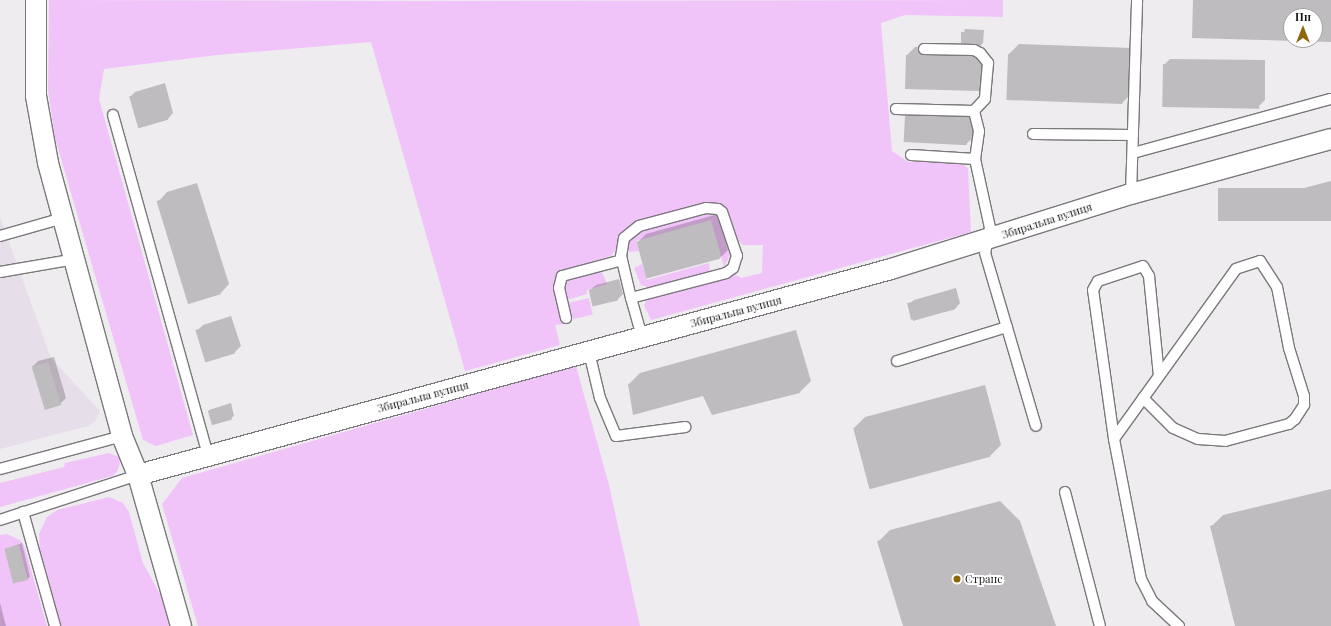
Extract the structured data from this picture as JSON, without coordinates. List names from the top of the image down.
{
  "streets": {
    "street": ["Збиральна вулиця"]
  },
  "places": ["Странс"],
  "north": "top"
}
